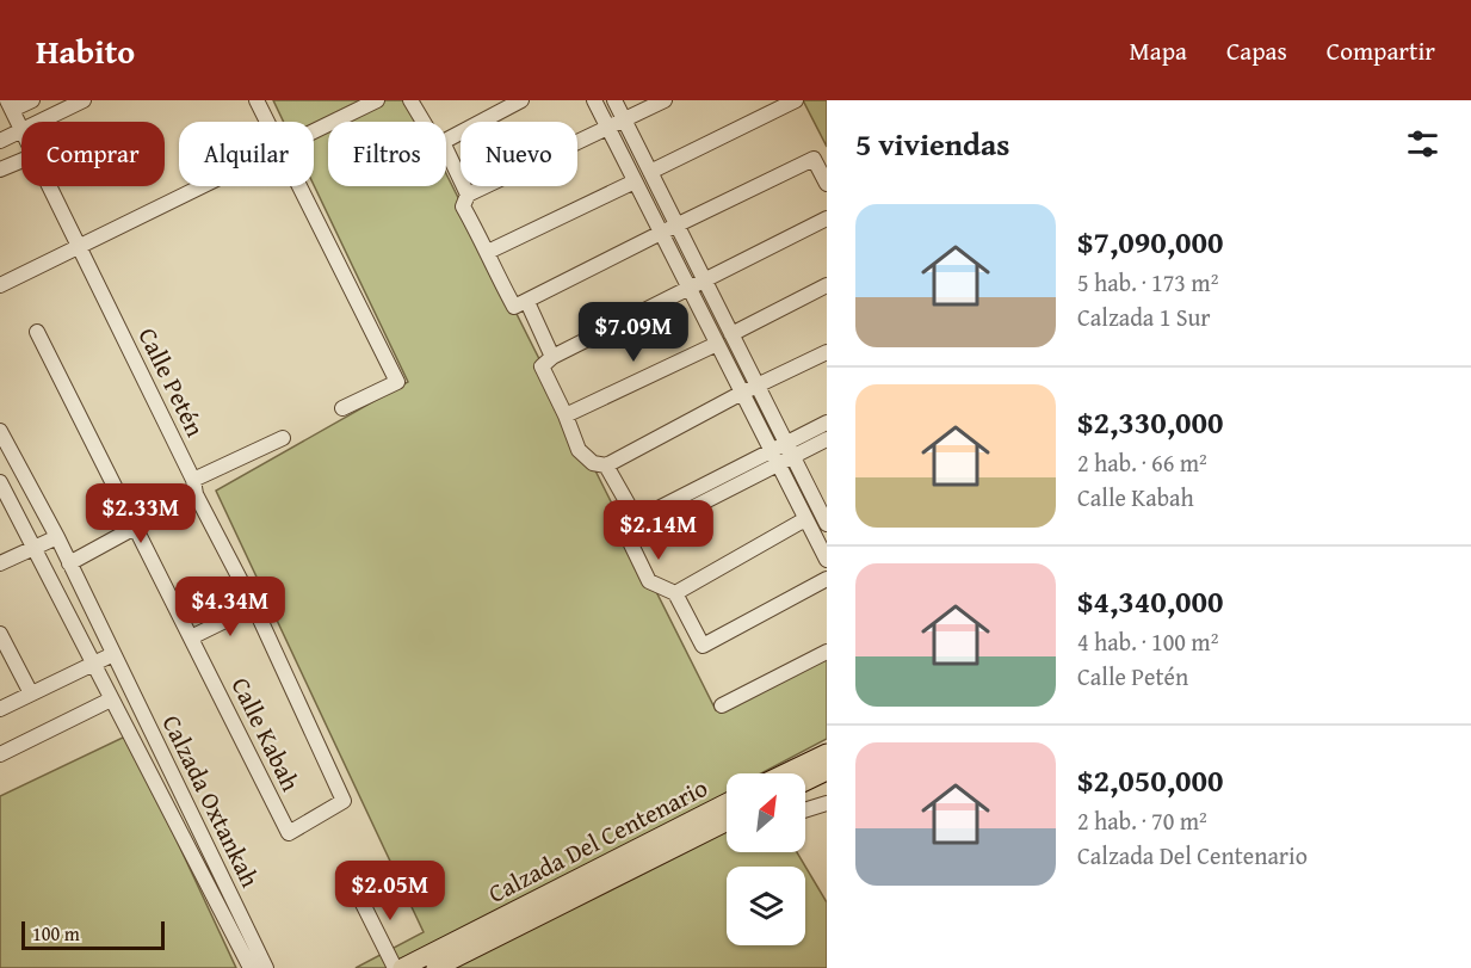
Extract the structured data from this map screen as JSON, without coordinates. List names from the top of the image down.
{
  "streets": {
    "main road": ["Calzada Del Centenario"],
    "street": ["Calle Petén", "Calle Kabah", "Calzada Oxtankah"]
  },
  "crossings": [
    ["Calle Petén", "Calle Kabah"]
  ],
  "scale_bar": "100 m",
  "north": "top right",
  "page": {
    "header": "Habito",
    "nav": ["Mapa", "Capas", "Compartir"],
    "heading": "5 viviendas",
    "chip": [
      "Comprar",
      "Alquilar",
      "Filtros",
      "Nuevo"
    ],
    "list": [
      {
        "name": "$7,090,000",
        "note": "5 hab. · 173 m² · Calzada 1 Sur"
      },
      {
        "name": "$2,330,000",
        "note": "2 hab. · 66 m² · Calle Kabah"
      },
      {
        "name": "$4,340,000",
        "note": "4 hab. · 100 m² · Calle Petén"
      },
      {
        "name": "$2,050,000",
        "note": "2 hab. · 70 m² · Calzada Del Centenario"
      }
    ],
    "price": [
      "$7.09M",
      "$2.33M",
      "$2.14M",
      "$4.34M",
      "$2.05M"
    ],
    "scale": "100 m"
  }
}
